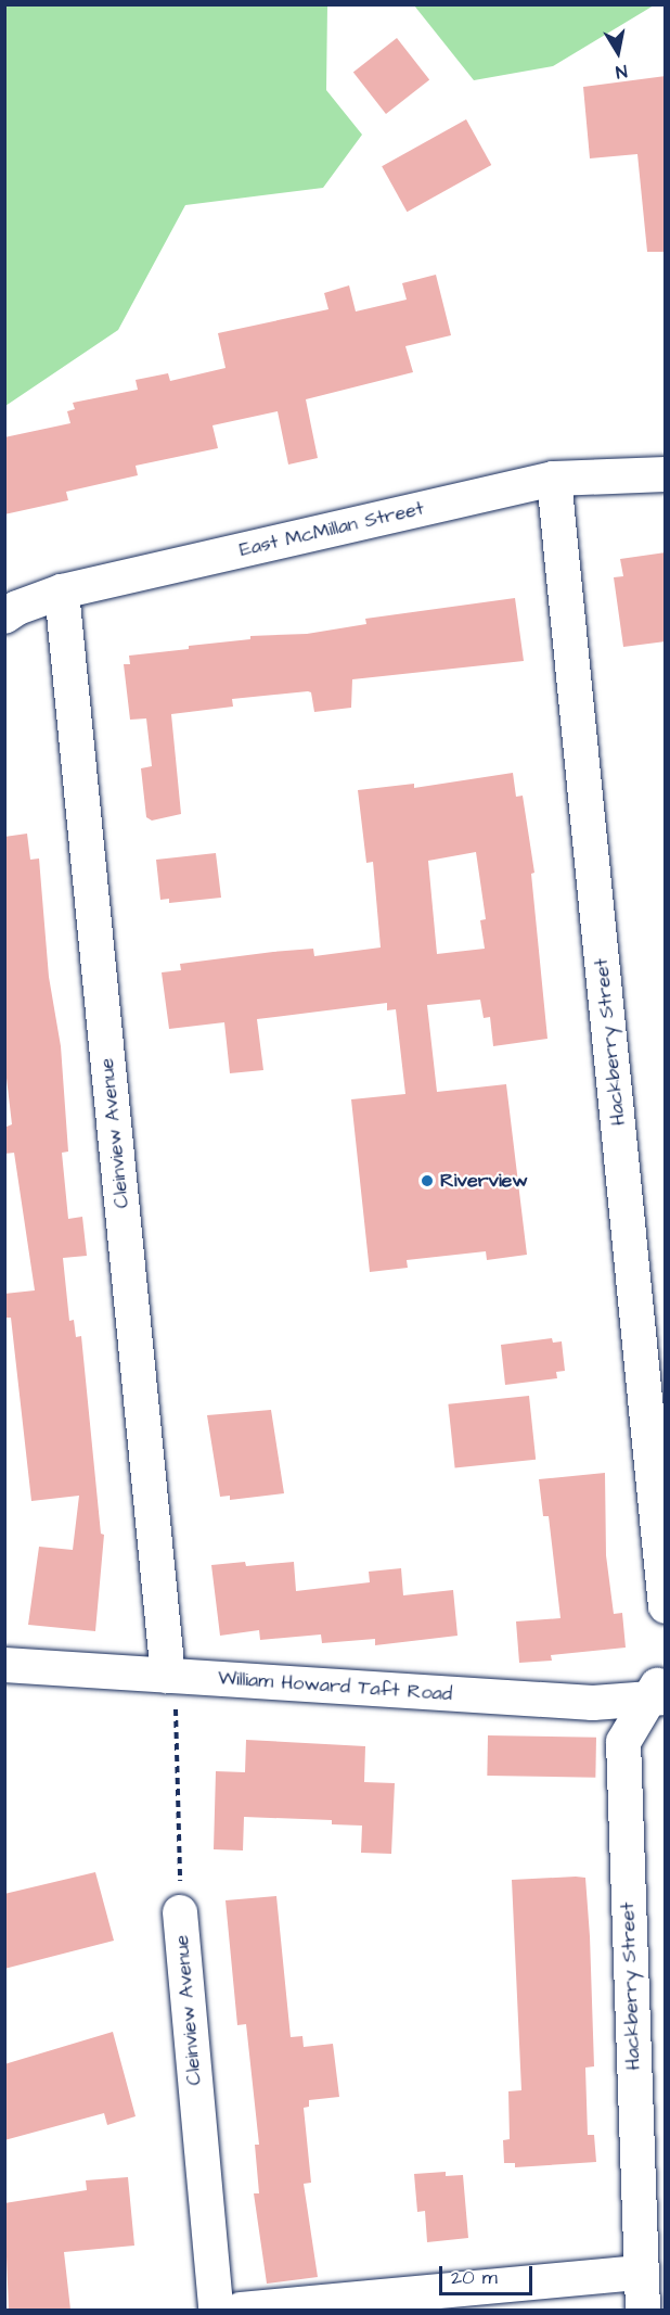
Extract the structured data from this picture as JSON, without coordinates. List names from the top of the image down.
{
  "streets": {
    "street": [
      "East McMillan Street",
      "Hackberry Street",
      "Cleinview Avenue",
      "William Howard Taft Road"
    ]
  },
  "crossings": [
    ["East McMillan Street", "Hackberry Street"],
    ["East McMillan Street", "Cleinview Avenue"],
    ["Hackberry Street", "William Howard Taft Road"],
    ["Cleinview Avenue", "William Howard Taft Road"]
  ],
  "places": ["Riverview"],
  "scale_bar": "20 m",
  "north": "bottom"
}
